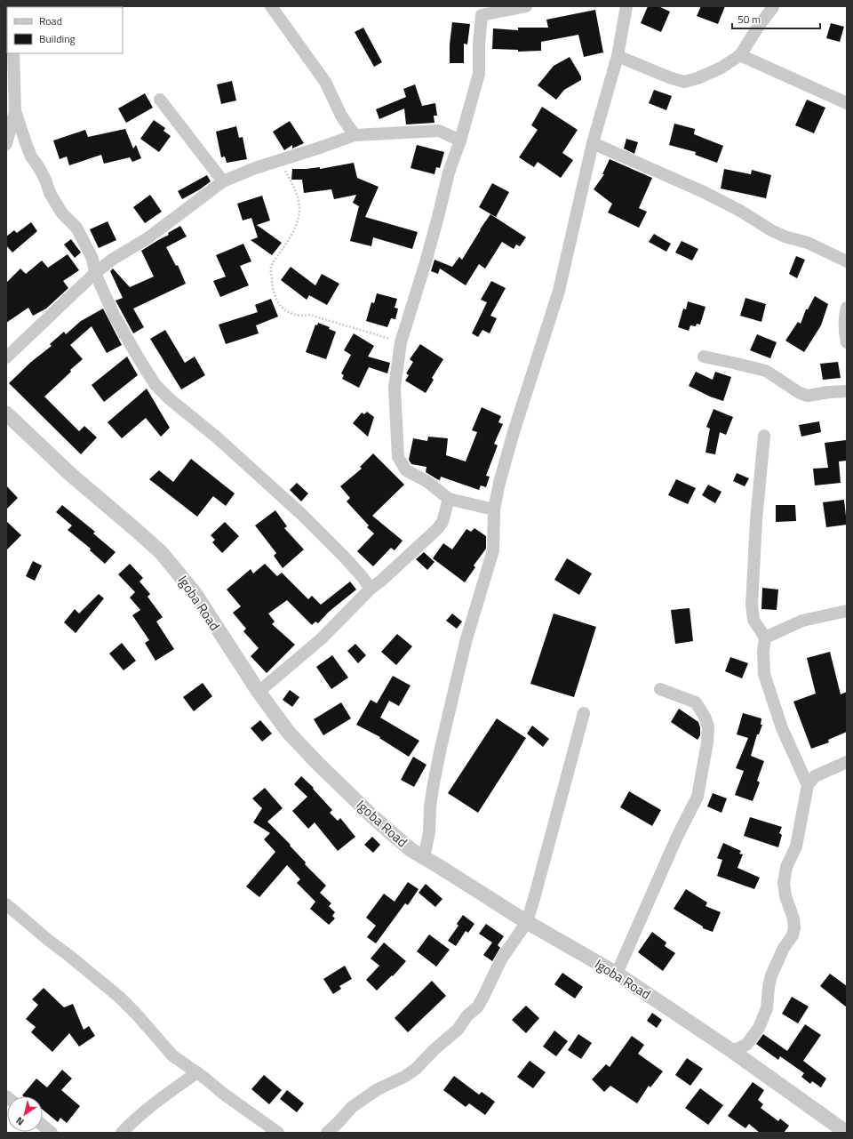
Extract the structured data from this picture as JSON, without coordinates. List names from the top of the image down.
{
  "streets": {
    "street": ["Igoba Road"]
  },
  "legend": ["Road", "Building"],
  "scale_bar": "50 m",
  "north": "bottom left"
}
